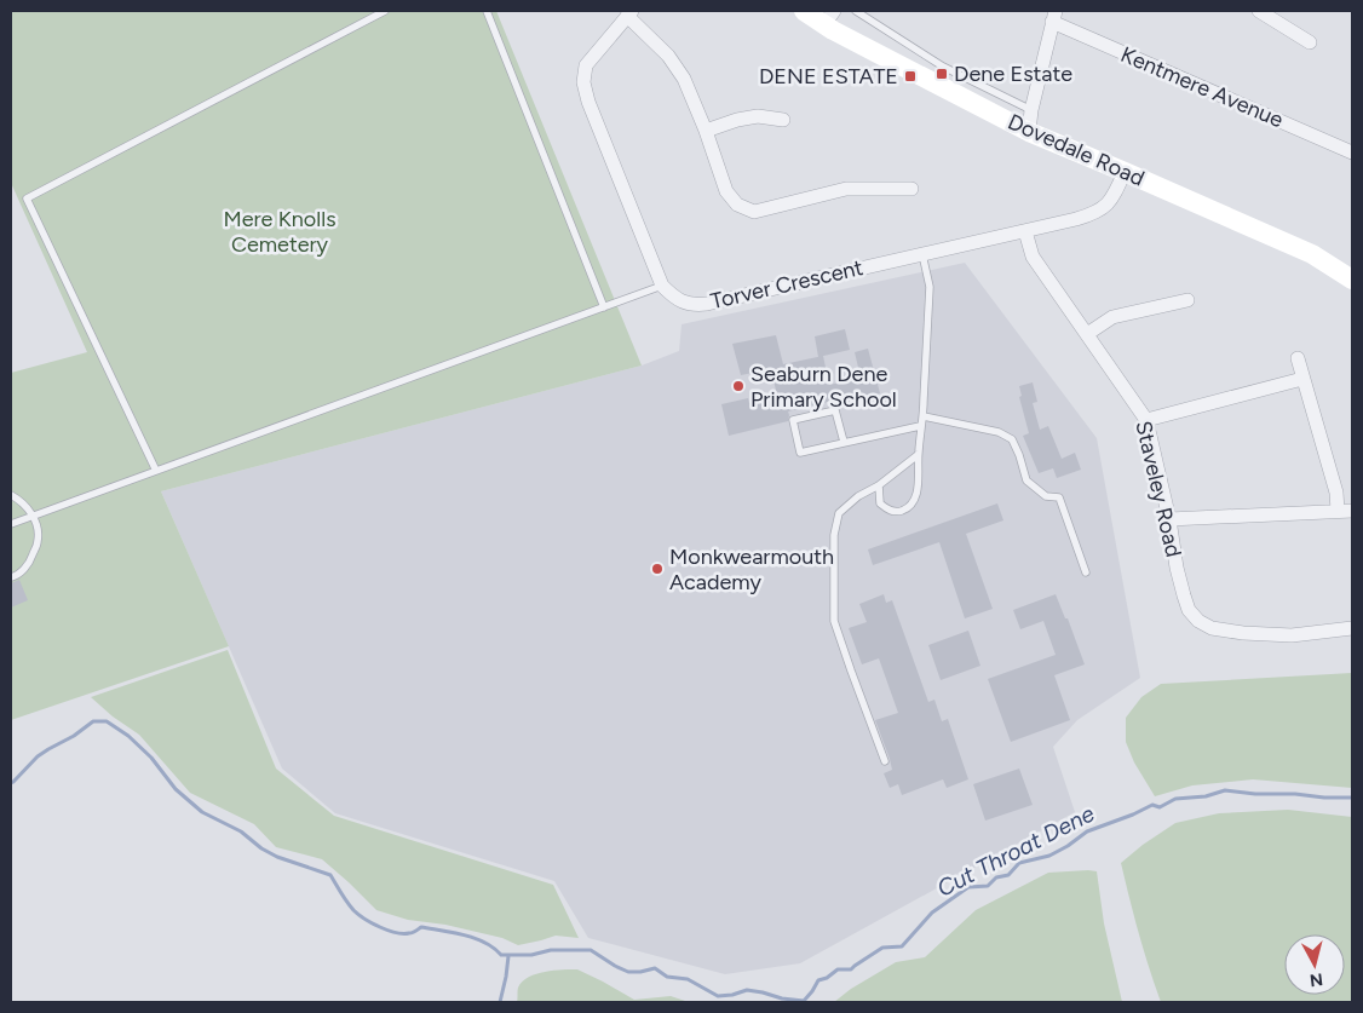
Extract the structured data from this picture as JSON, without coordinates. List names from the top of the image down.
{
  "streets": {
    "street": [
      "Kentmere Avenue",
      "Dovedale Road",
      "Torver Crescent",
      "Staveley Road"
    ]
  },
  "crossings": [
    ["Dovedale Road", "Torver Crescent"],
    ["Torver Crescent", "Staveley Road"]
  ],
  "water": ["Cut Throat Dene"],
  "parks": ["Mere Knolls Cemetery"],
  "places": {
    "transit": ["Dene Estate", "DENE ESTATE"],
    "other": ["Seaburn Dene Primary School", "Monkwearmouth Academy"]
  },
  "north": "bottom"
}
